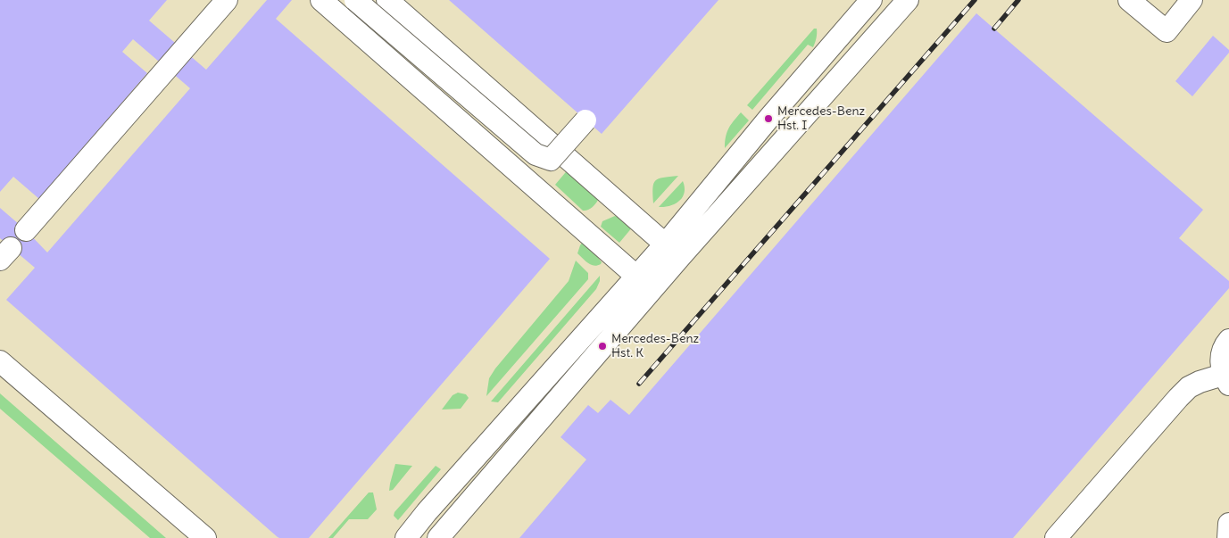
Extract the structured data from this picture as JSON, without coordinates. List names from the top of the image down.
{
  "places": ["Mercedes-Benz Hst. I", "Mercedes-Benz Hst. K"]
}
